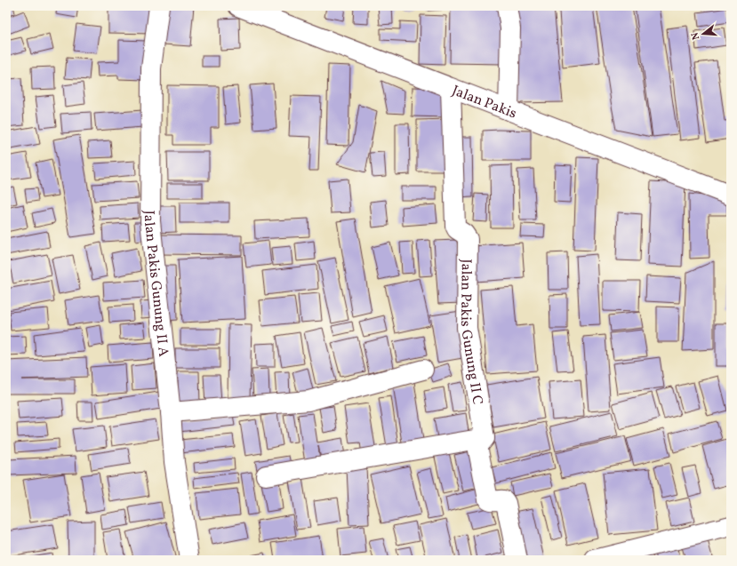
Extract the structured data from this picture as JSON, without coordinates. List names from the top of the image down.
{
  "streets": {
    "street": ["Jalan Pakis", "Jalan Pakis Gunung II A", "Jalan Pakis Gunung II C"]
  },
  "crossings": [
    ["Jalan Pakis", "Jalan Pakis Gunung II C"]
  ],
  "north": "left"
}
